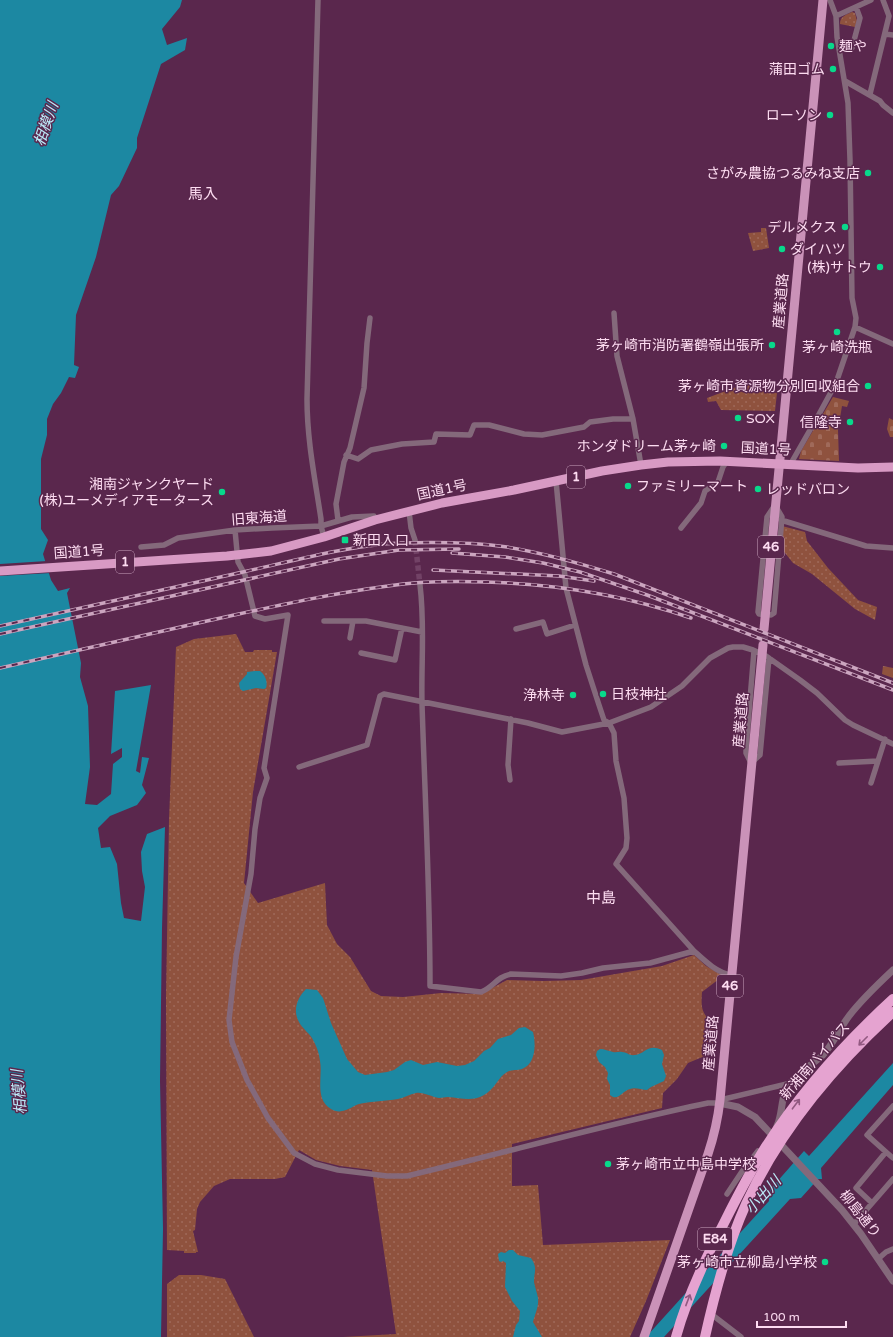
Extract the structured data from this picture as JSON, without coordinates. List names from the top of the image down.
{
  "streets": {
    "highway": [
      "国道1号",
      "1",
      "新湘南バイパス",
      "E84"
    ],
    "main road": ["産業道路", "46"],
    "street": ["旧東海道", "柳島通り"]
  },
  "crossings": [
    ["産業道路", "国道1号"],
    ["国道1号", "旧東海道"],
    ["新湘南バイパス", "E84"]
  ],
  "districts": ["馬入", "中島"],
  "water": ["相模川", "小出川"],
  "places": {
    "other": [
      "麺や",
      "蒲田ゴム",
      "ローソン",
      "さがみ農協つるみね支店",
      "デルメクス",
      "ダイハツ",
      "(株)サトウ",
      "茅ヶ崎洗瓶",
      "茅ヶ崎市消防署鶴嶺出張所",
      "茅ヶ崎市資源物分別回収組合",
      "SOX",
      "信隆寺",
      "ホンダドリーム茅ヶ崎",
      "ファミリーマート",
      "レッドバロン",
      "湘南ジャンクヤード (株)ユーメディアモータース",
      "日枝神社",
      "浄林寺",
      "茅ヶ崎市立中島中学校",
      "茅ヶ崎市立柳島小学校"
    ],
    "transit": ["新田入口"]
  },
  "scale_bar": "100 m"
}
